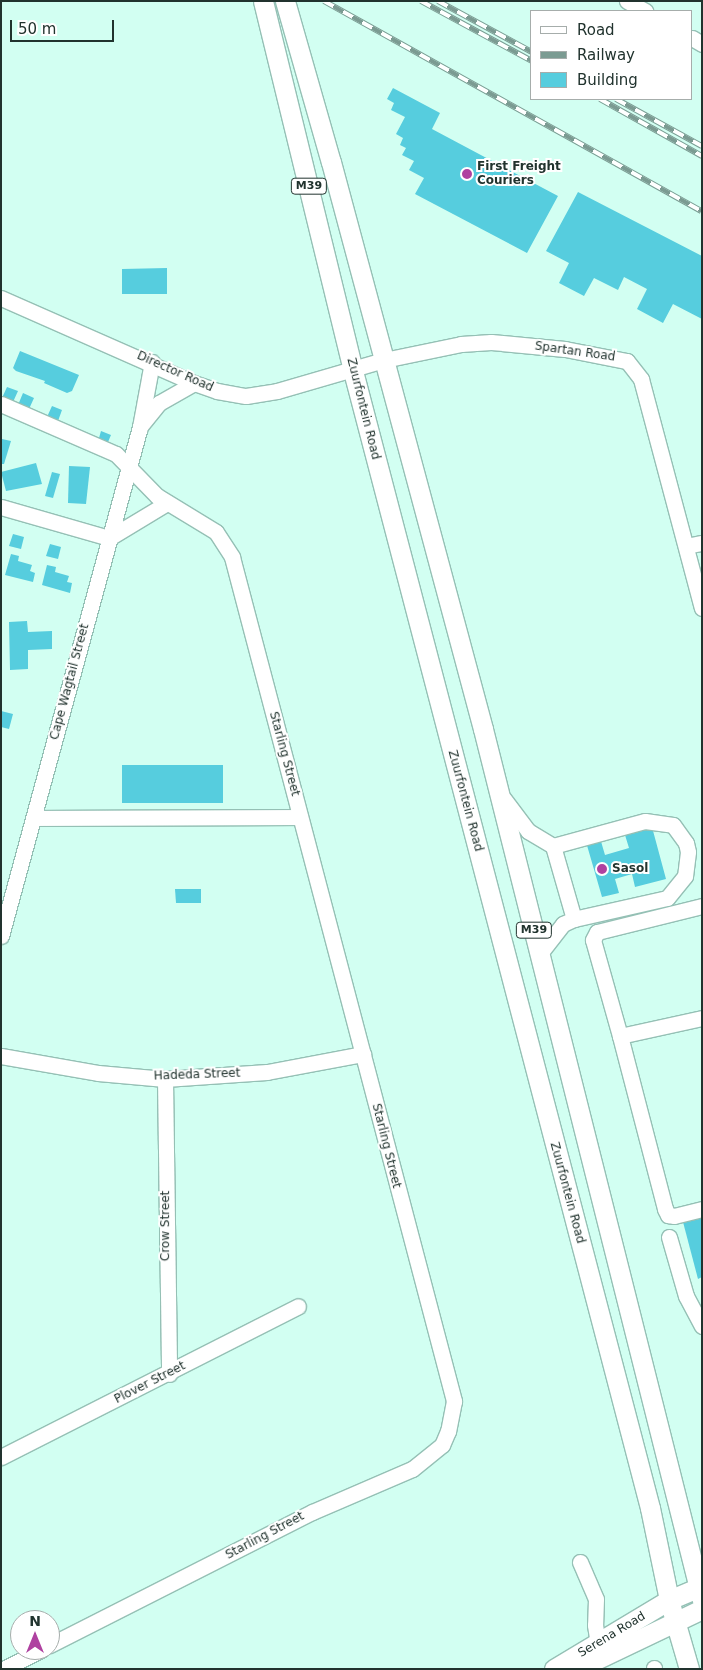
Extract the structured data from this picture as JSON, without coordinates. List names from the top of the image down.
{
  "streets": {
    "main road": ["M39", "Zuurfontein Road", "Serena Road"],
    "street": [
      "Spartan Road",
      "Director Road",
      "Cape Wagtail Street",
      "Starling Street",
      "Hadeda Street",
      "Crow Street",
      "Plover Street"
    ]
  },
  "crossings": [
    ["M39", "Spartan Road"],
    ["M39", "Director Road"],
    ["M39", "Zuurfontein Road"],
    ["M39", "Serena Road"],
    ["Spartan Road", "Director Road"],
    ["Director Road", "Zuurfontein Road"],
    ["Zuurfontein Road", "Serena Road"],
    ["Cape Wagtail Street", "Starling Street"],
    ["Starling Street", "Hadeda Street"],
    ["Hadeda Street", "Crow Street"],
    ["Crow Street", "Plover Street"]
  ],
  "places": ["First Freight Couriers", "Sasol"],
  "legend": ["Road", "Railway", "Building"],
  "scale_bar": "50 m",
  "north": "top"
}
